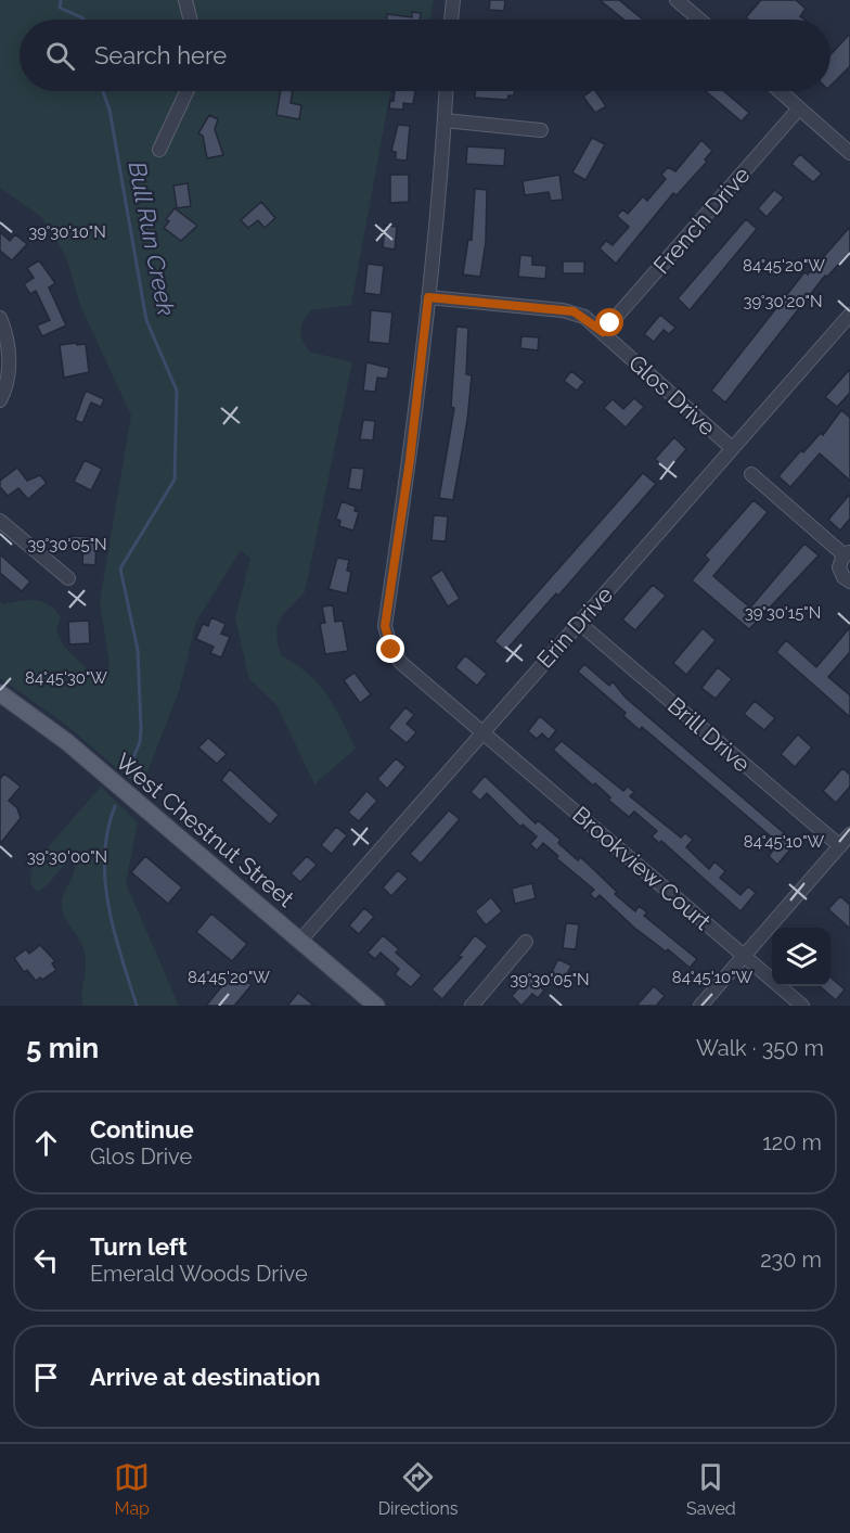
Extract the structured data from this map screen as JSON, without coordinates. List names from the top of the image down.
{
  "streets": {
    "main road": ["West Chestnut Street"],
    "street": [
      "French Drive",
      "Glos Drive",
      "Erin Drive",
      "Brill Drive",
      "Brookview Court"
    ]
  },
  "crossings": [
    ["French Drive", "Glos Drive"],
    ["Glos Drive", "Erin Drive"],
    ["Glos Drive", "Brookview Court"],
    ["Erin Drive", "Brill Drive"],
    ["Erin Drive", "West Chestnut Street"],
    ["Erin Drive", "Brookview Court"]
  ],
  "water": ["Bull Run Creek"],
  "page": {
    "search": "Search here",
    "heading": ["5 min", "Walk · 350 m"],
    "list": [
      ["Continue", "Glos Drive", "120 m"],
      ["Turn left", "Emerald Woods Drive", "230 m"],
      "Arrive at destination"
    ],
    "nav": ["Map", "Directions", "Saved"]
  },
  "coordinates": [
    "39°30'10\"N",
    "84°45'20\"W",
    "39°30'20\"N",
    "39°30'05\"N",
    "39°30'15\"N",
    "84°45'30\"W",
    "84°45'10\"W",
    "39°30'00\"N"
  ]
}
